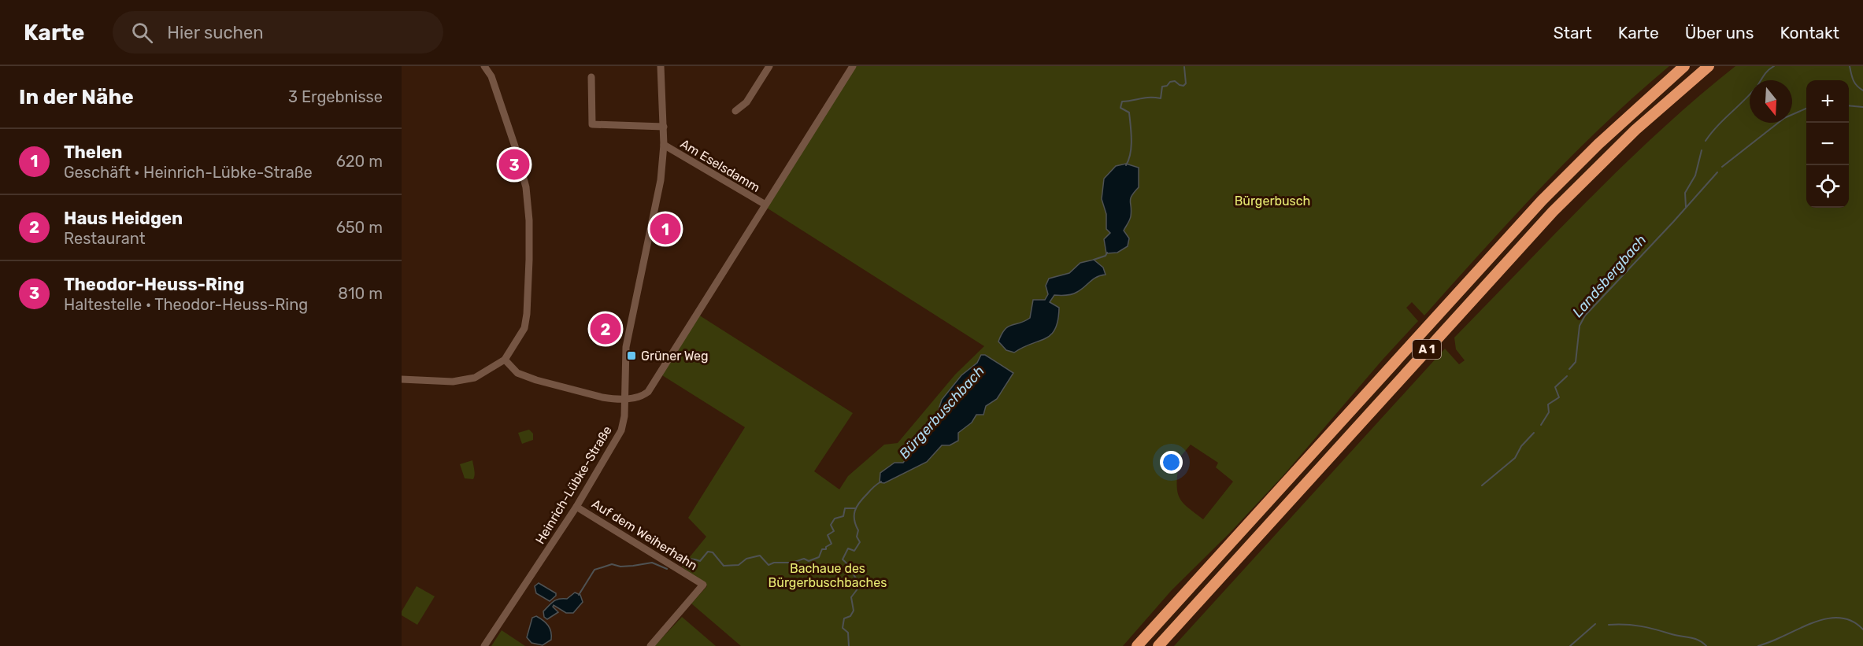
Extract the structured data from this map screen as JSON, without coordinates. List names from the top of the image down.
{
  "streets": {
    "highway": ["A 1"],
    "street": ["Am Eselsdamm", "Heinrich-Lübke-Straße", "Auf dem Weiherhahn"]
  },
  "crossings": [
    ["Am Eselsdamm", "Heinrich-Lübke-Straße"],
    ["Heinrich-Lübke-Straße", "Auf dem Weiherhahn"]
  ],
  "water": ["Landsbergbach", "Bürgerbuschbach"],
  "parks": ["Bürgerbusch", "Bachaue des Bürgerbuschbaches"],
  "places": {
    "transit": ["Grüner Weg"]
  },
  "north": "bottom",
  "page": {
    "header": "Karte",
    "search": "Hier suchen",
    "nav": [
      "Start",
      "Karte",
      "Über uns",
      "Kontakt"
    ],
    "heading": ["In der Nähe", "3 Ergebnisse"],
    "map_buttons": ["+", "−"],
    "list": [
      {
        "mark": "1",
        "name": "Thelen",
        "note": "Geschäft · Heinrich-Lübke-Straße",
        "value": "620 m"
      },
      {
        "mark": "2",
        "name": "Haus Heidgen",
        "note": "Restaurant",
        "value": "650 m"
      },
      {
        "mark": "3",
        "name": "Theodor-Heuss-Ring",
        "note": "Haltestelle · Theodor-Heuss-Ring",
        "value": "810 m"
      }
    ],
    "pins": ["3", "1", "2"]
  }
}
